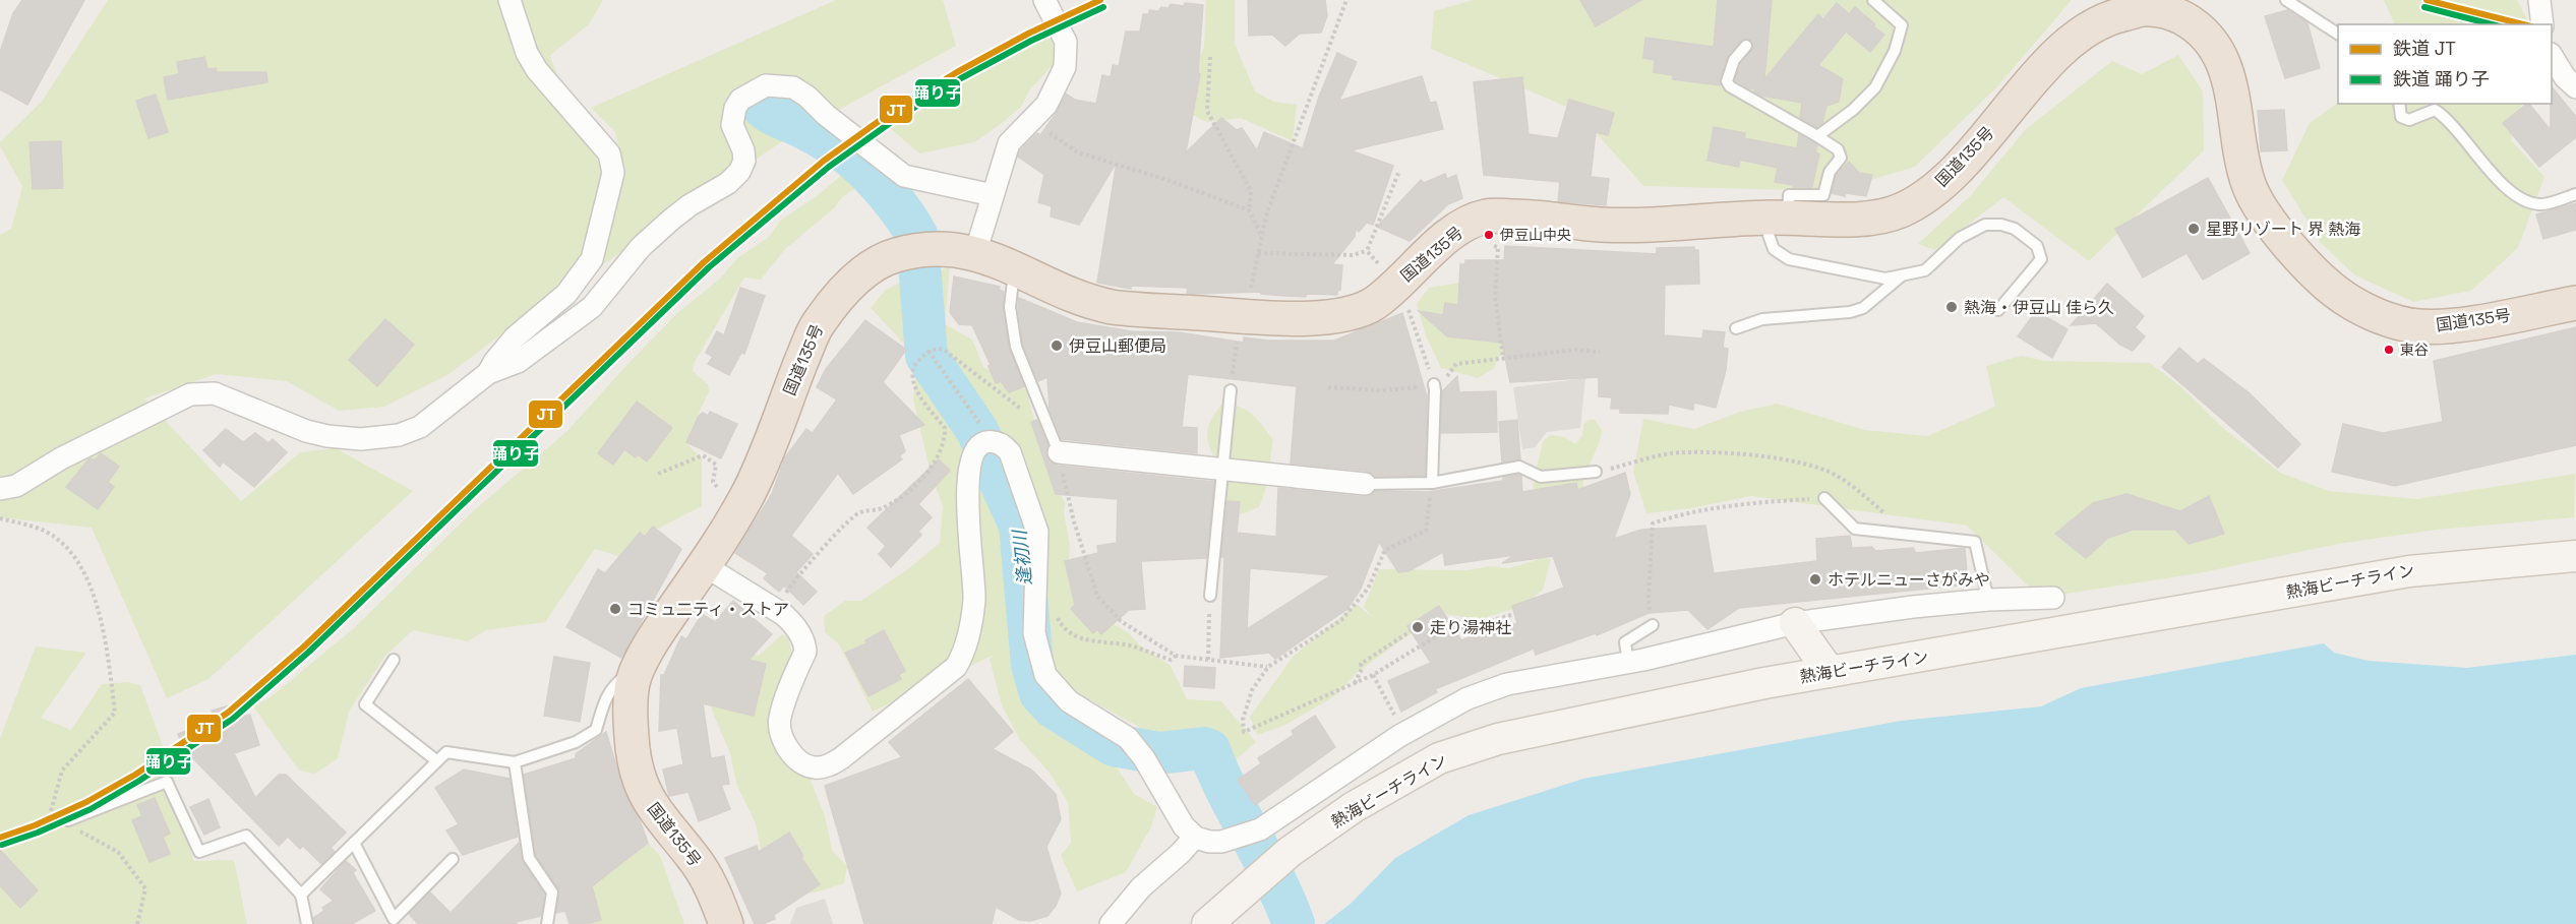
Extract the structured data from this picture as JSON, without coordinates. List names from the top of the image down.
{
  "streets": {
    "highway": ["国道135号"],
    "street": ["熱海ビーチライン"]
  },
  "water": ["逢初川"],
  "places": [
    "星野リゾート 界 熱海",
    "伊豆山中央",
    "熱海・伊豆山 佳ら久",
    "伊豆山郵便局",
    "東谷",
    "ホテルニューさがみや",
    "コミュ二ティ・ストア",
    "走り湯神社"
  ],
  "lines": ["rail line JT", "rail line 踊り子"],
  "legend": ["鉄道 JT", "鉄道 踊り子"]
}
